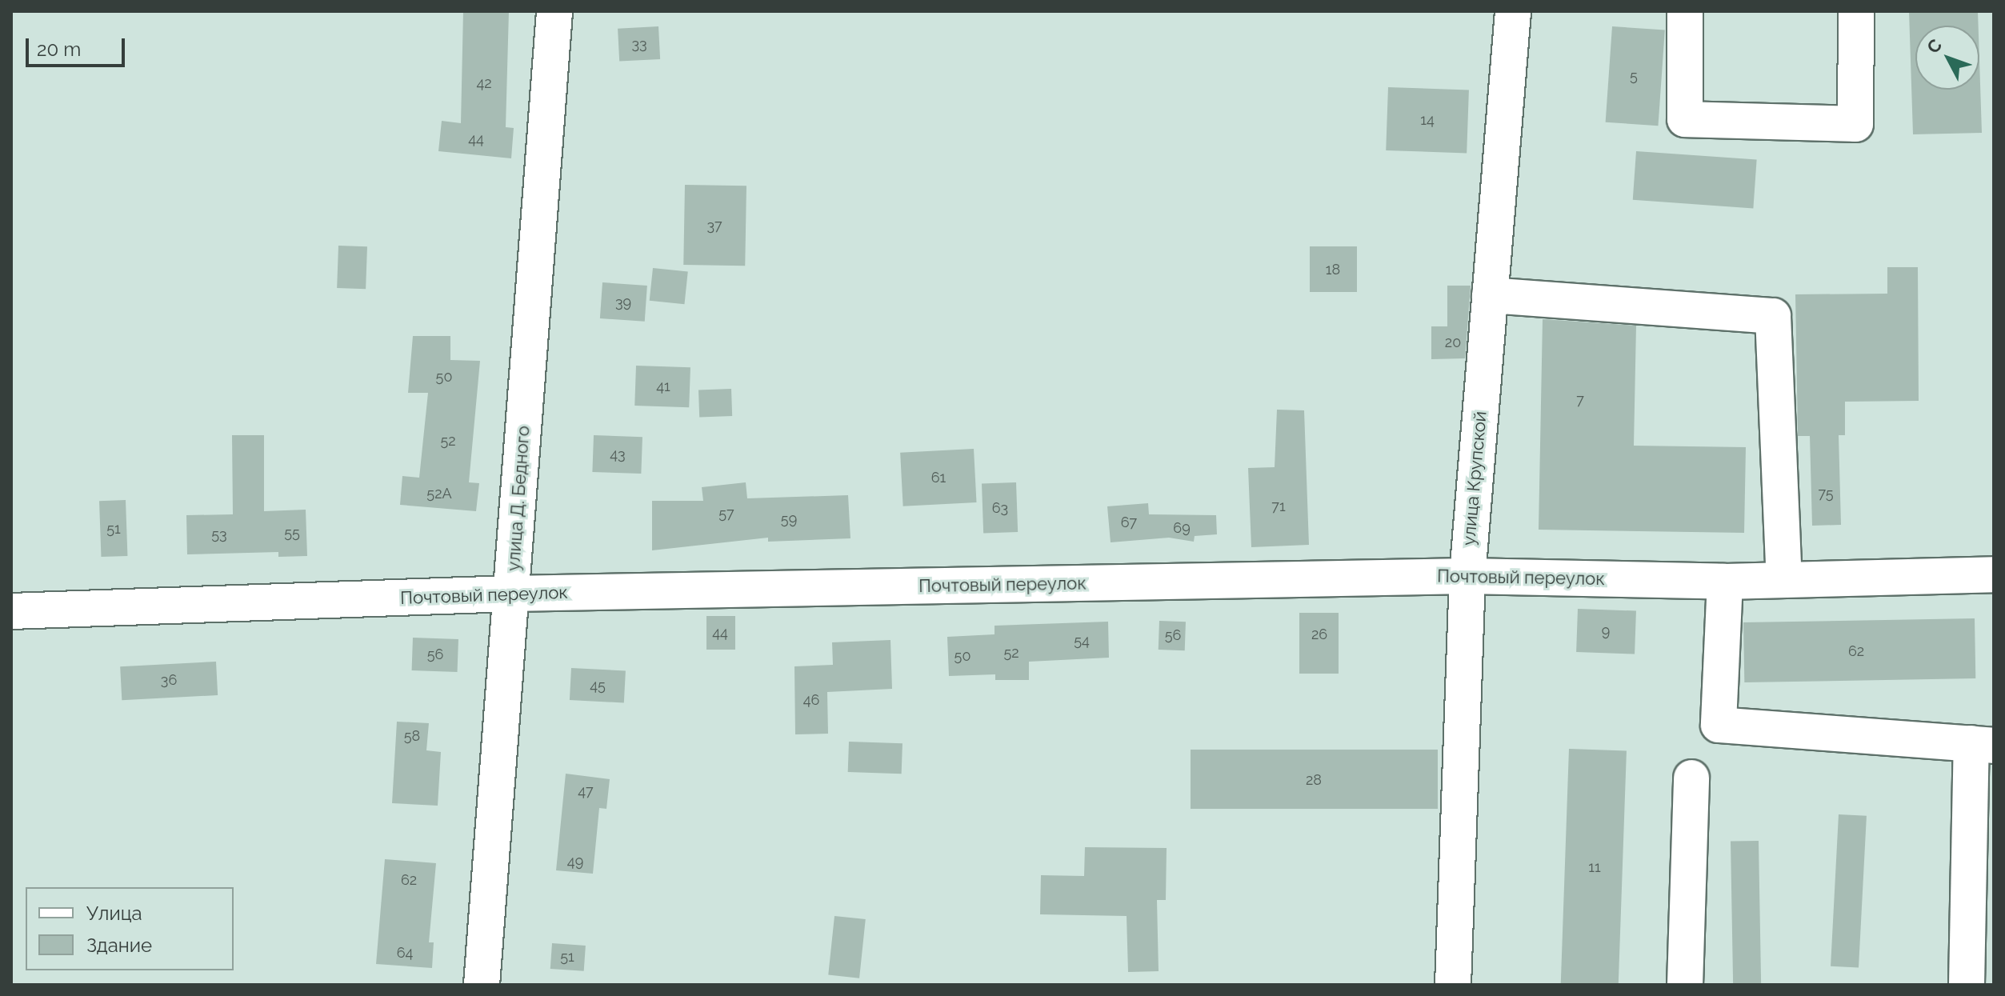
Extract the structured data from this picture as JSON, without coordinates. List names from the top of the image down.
{
  "streets": {
    "street": ["улица Крупской", "улица Д. Бедного", "Почтовый переулок"]
  },
  "crossings": [
    ["улица Крупской", "Почтовый переулок"],
    ["улица Д. Бедного", "Почтовый переулок"]
  ],
  "house_numbers": [
    "33",
    "5",
    "42",
    "14",
    "44",
    "37",
    "18",
    "39",
    "20",
    "50",
    "41",
    "7",
    "52",
    "43",
    "61",
    "52А",
    "75",
    "71",
    "63",
    "57",
    "59",
    "67",
    "69",
    "51",
    "55",
    "53",
    "9",
    "44",
    "26",
    "56",
    "54",
    "62",
    "52",
    "56",
    "50",
    "36",
    "45",
    "46",
    "58",
    "28",
    "47",
    "49",
    "11",
    "62",
    "64",
    "51"
  ],
  "legend": ["Улица", "Здание"],
  "scale_bar": "20 m",
  "north": "top left"
}
